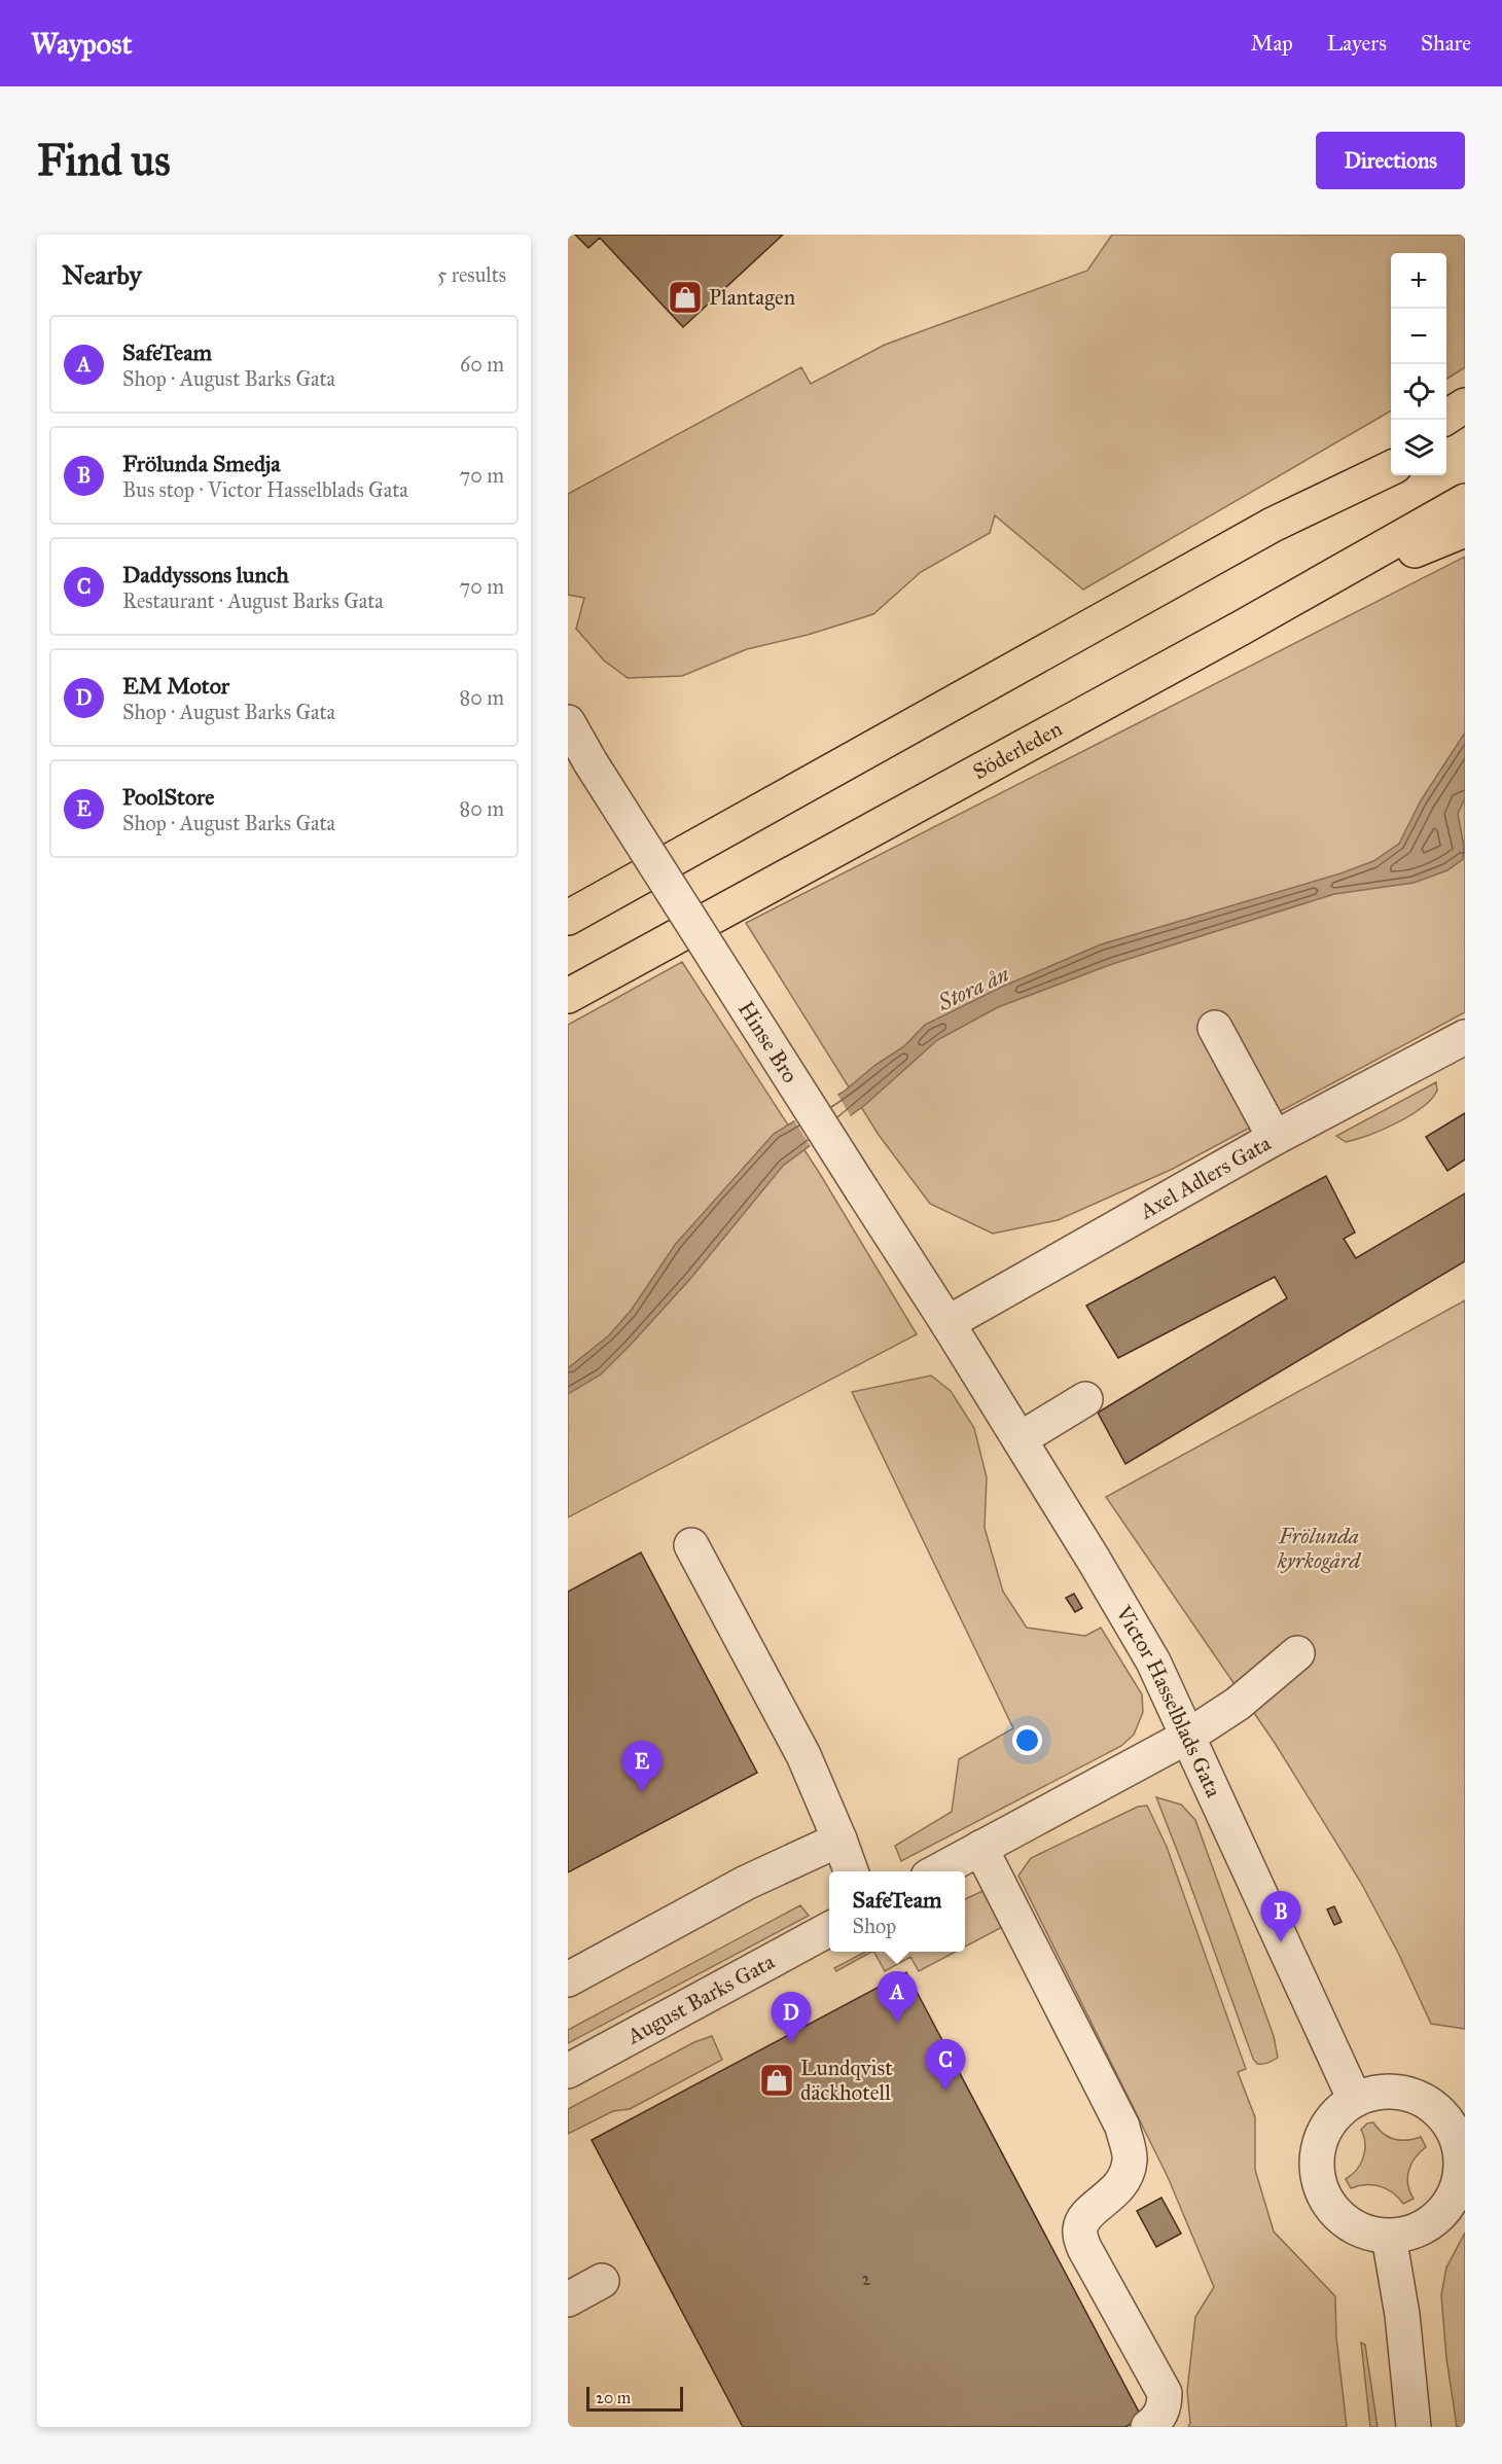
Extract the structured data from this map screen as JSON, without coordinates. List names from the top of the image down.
{
  "streets": {
    "highway": ["Söderleden"],
    "street": [
      "Hinse Bro",
      "Axel Adlers Gata",
      "Victor Hasselblads Gata",
      "August Barks Gata"
    ]
  },
  "crossings": [
    ["Hinse Bro", "Axel Adlers Gata"],
    ["Hinse Bro", "Victor Hasselblads Gata"],
    ["Axel Adlers Gata", "Victor Hasselblads Gata"]
  ],
  "water": ["Stora ån"],
  "parks": ["Frölunda kyrkogård"],
  "places": {
    "shop": ["Plantagen", "Lundqvist däckhotell"]
  },
  "house_numbers": ["2"],
  "scale_bar": "20 m",
  "page": {
    "header": "Waypost",
    "nav": ["Map", "Layers", "Share"],
    "buttons": "Directions",
    "title": "Find us",
    "heading": ["Nearby", "5 results"],
    "map_buttons": ["+", "−"],
    "list": [
      {
        "mark": "A",
        "name": "SafeTeam",
        "note": "Shop · August Barks Gata",
        "value": "60 m"
      },
      {
        "mark": "B",
        "name": "Frölunda Smedja",
        "note": "Bus stop · Victor Hasselblads Gata",
        "value": "70 m"
      },
      {
        "mark": "C",
        "name": "Daddyssons lunch",
        "note": "Restaurant · August Barks Gata",
        "value": "70 m"
      },
      {
        "mark": "D",
        "name": "EM Motor",
        "note": "Shop · August Barks Gata",
        "value": "80 m"
      },
      {
        "mark": "E",
        "name": "PoolStore",
        "note": "Shop · August Barks Gata",
        "value": "80 m"
      }
    ],
    "pins": [
      "E",
      "B",
      "A",
      "D",
      "C"
    ],
    "popup": ["SafeTeam", "Shop"],
    "scale": "20 m"
  }
}
